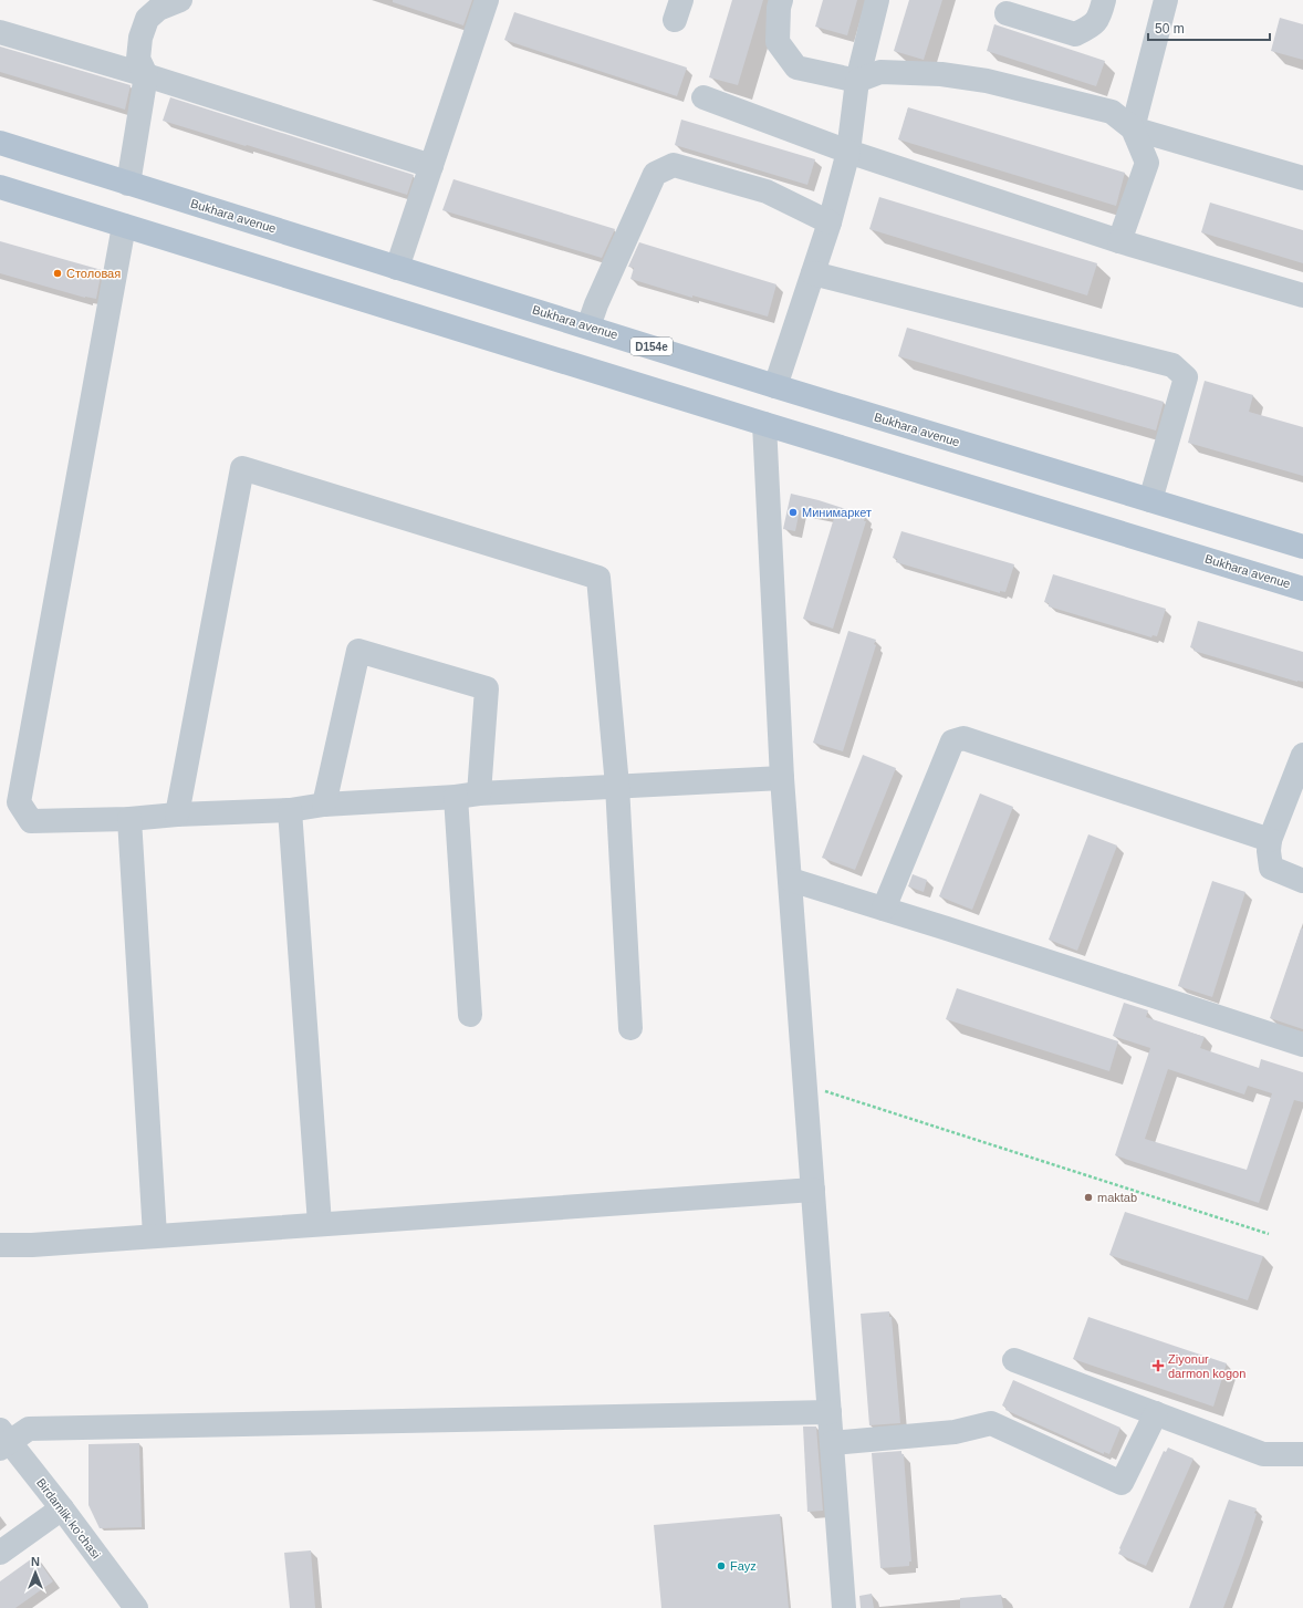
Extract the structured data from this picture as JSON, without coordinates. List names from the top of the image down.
{
  "streets": {
    "main road": ["Bukhara avenue", "D154e"],
    "street": ["Birdamlik ko'chasi"]
  },
  "places": {
    "other": [
      "Столовая",
      "Минимаркет",
      "maktab",
      "Fayz"
    ],
    "health": ["Ziyonur darmon kogon"]
  },
  "scale_bar": "50 m",
  "north": "top"
}
